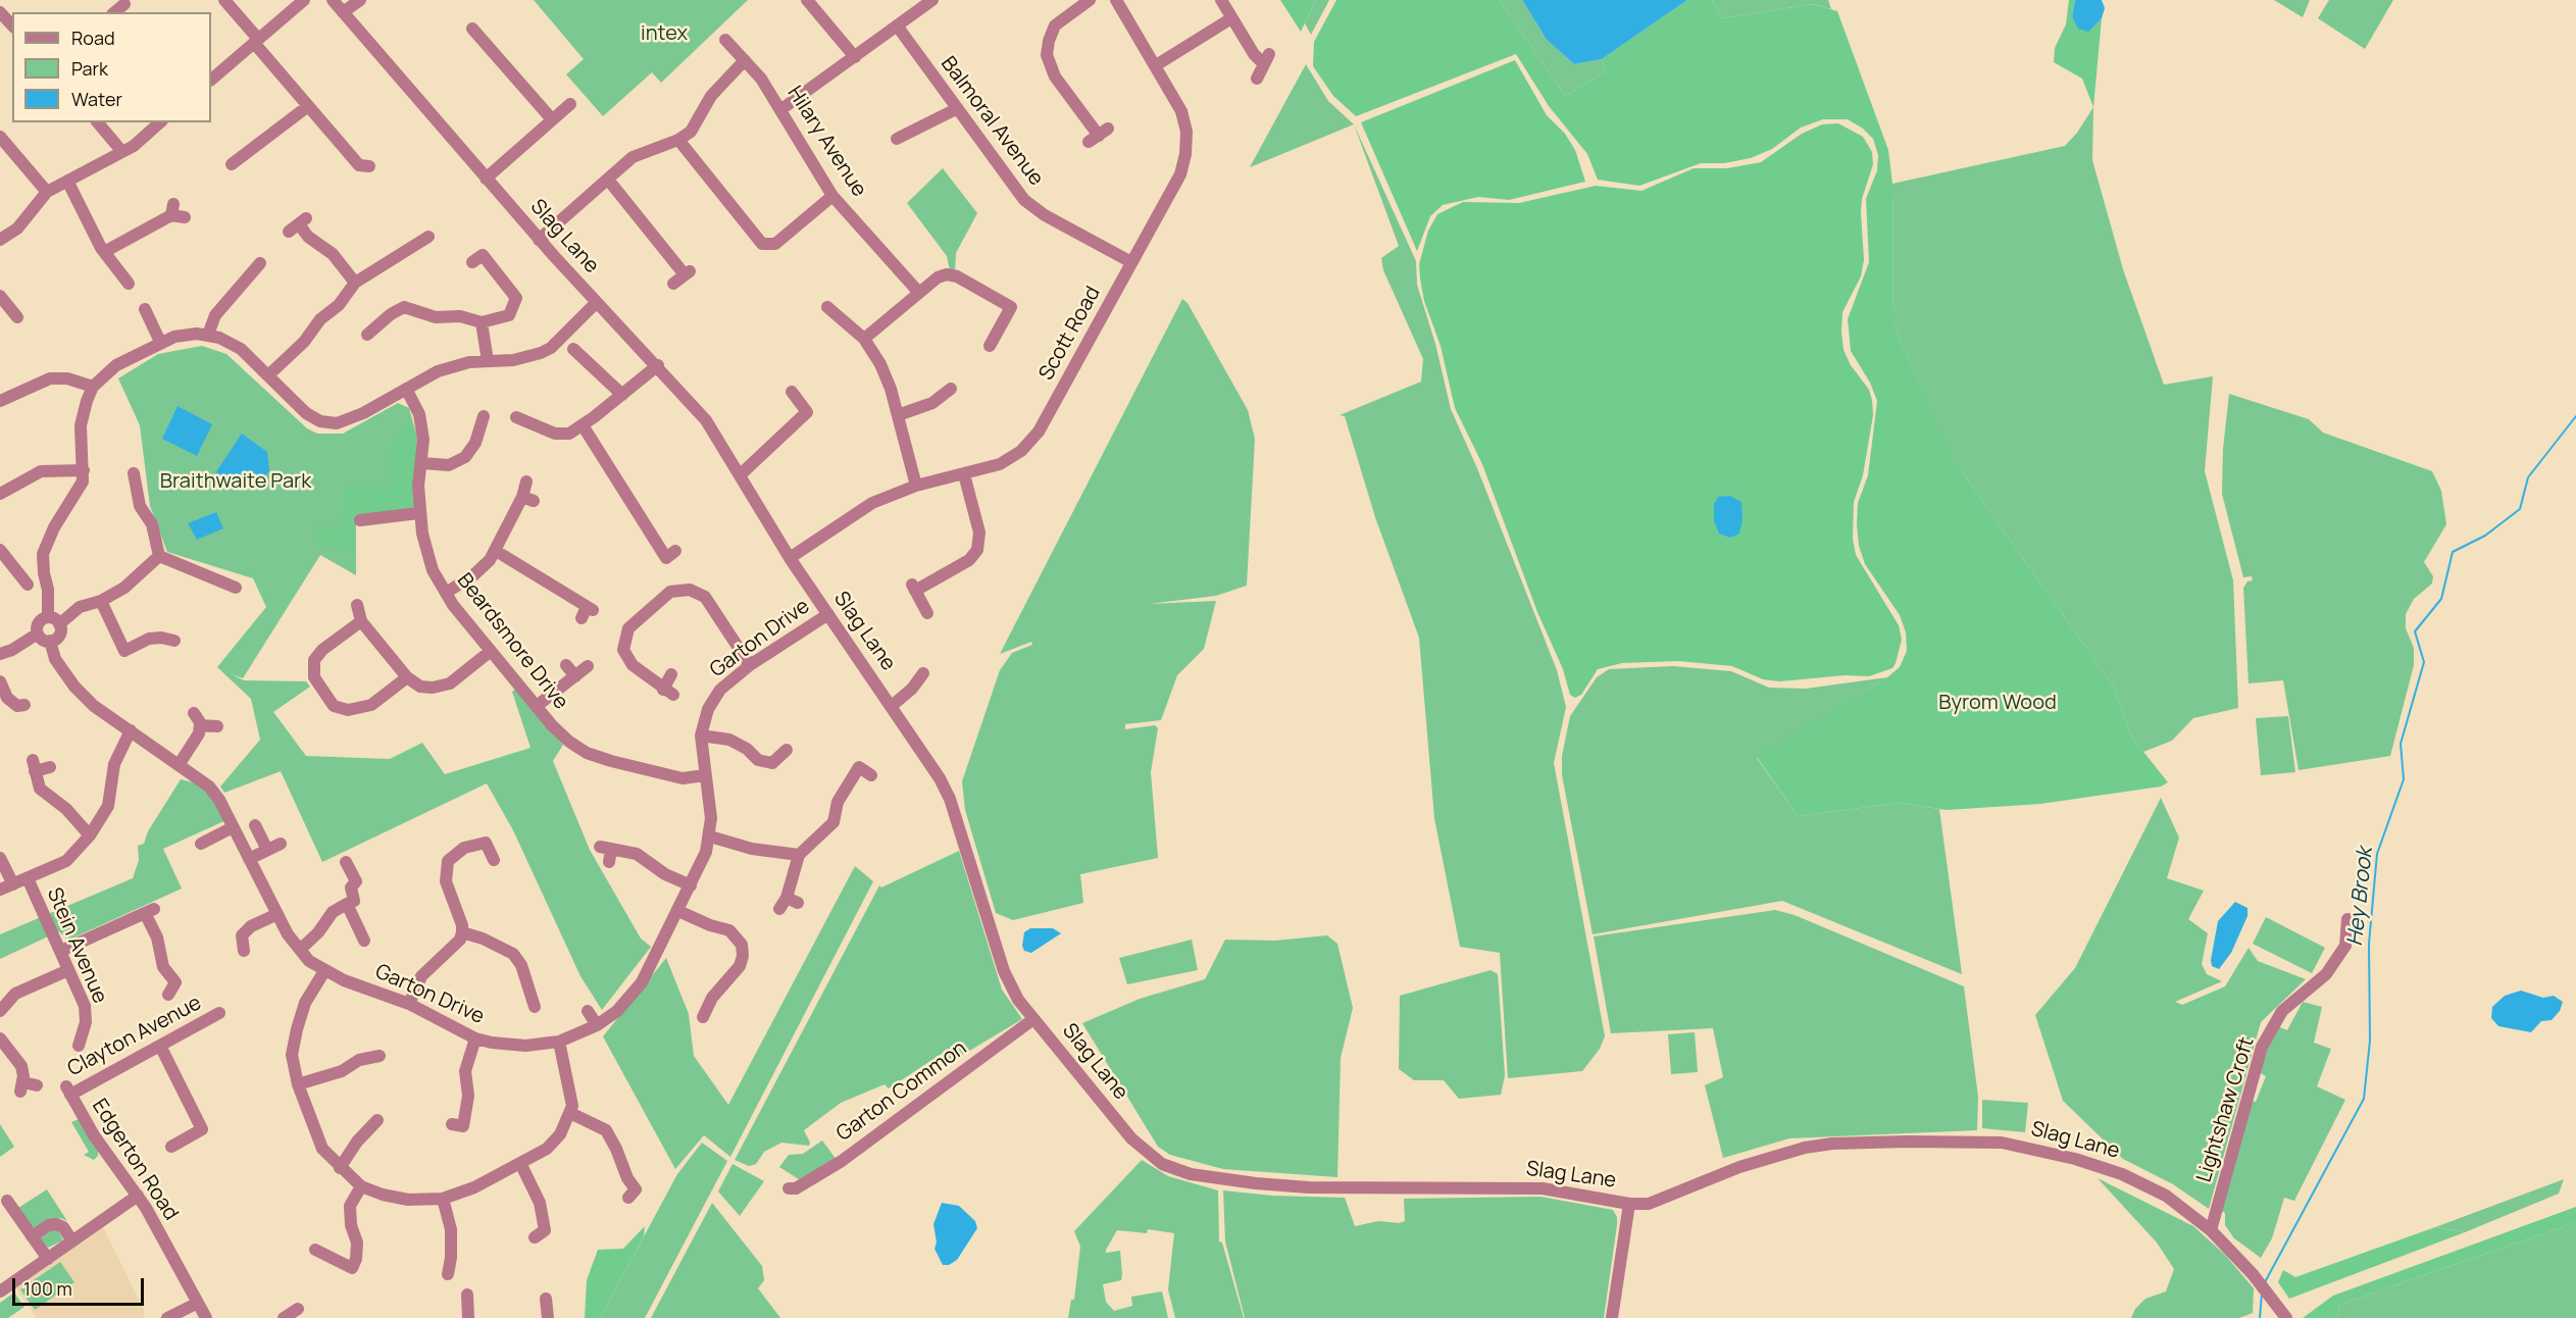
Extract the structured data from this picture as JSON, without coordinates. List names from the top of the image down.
{
  "streets": {
    "street": [
      "Balmoral Avenue",
      "Hilary Avenue",
      "Slag Lane",
      "Scott Road",
      "Garton Drive",
      "Beardsmore Drive",
      "Stein Avenue",
      "Clayton Avenue",
      "Garton Common",
      "Lightshaw Croft",
      "Edgerton Road"
    ]
  },
  "crossings": [
    ["Balmoral Avenue", "Scott Road"],
    ["Slag Lane", "Scott Road"],
    ["Slag Lane", "Garton Drive"],
    ["Slag Lane", "Garton Common"],
    ["Slag Lane", "Lightshaw Croft"],
    ["Garton Drive", "Beardsmore Drive"],
    ["Clayton Avenue", "Edgerton Road"]
  ],
  "water": ["Hey Brook"],
  "parks": ["intex", "Braithwaite Park", "Byrom Wood"],
  "legend": ["Road", "Park", "Water"],
  "scale_bar": "100 m"
}
